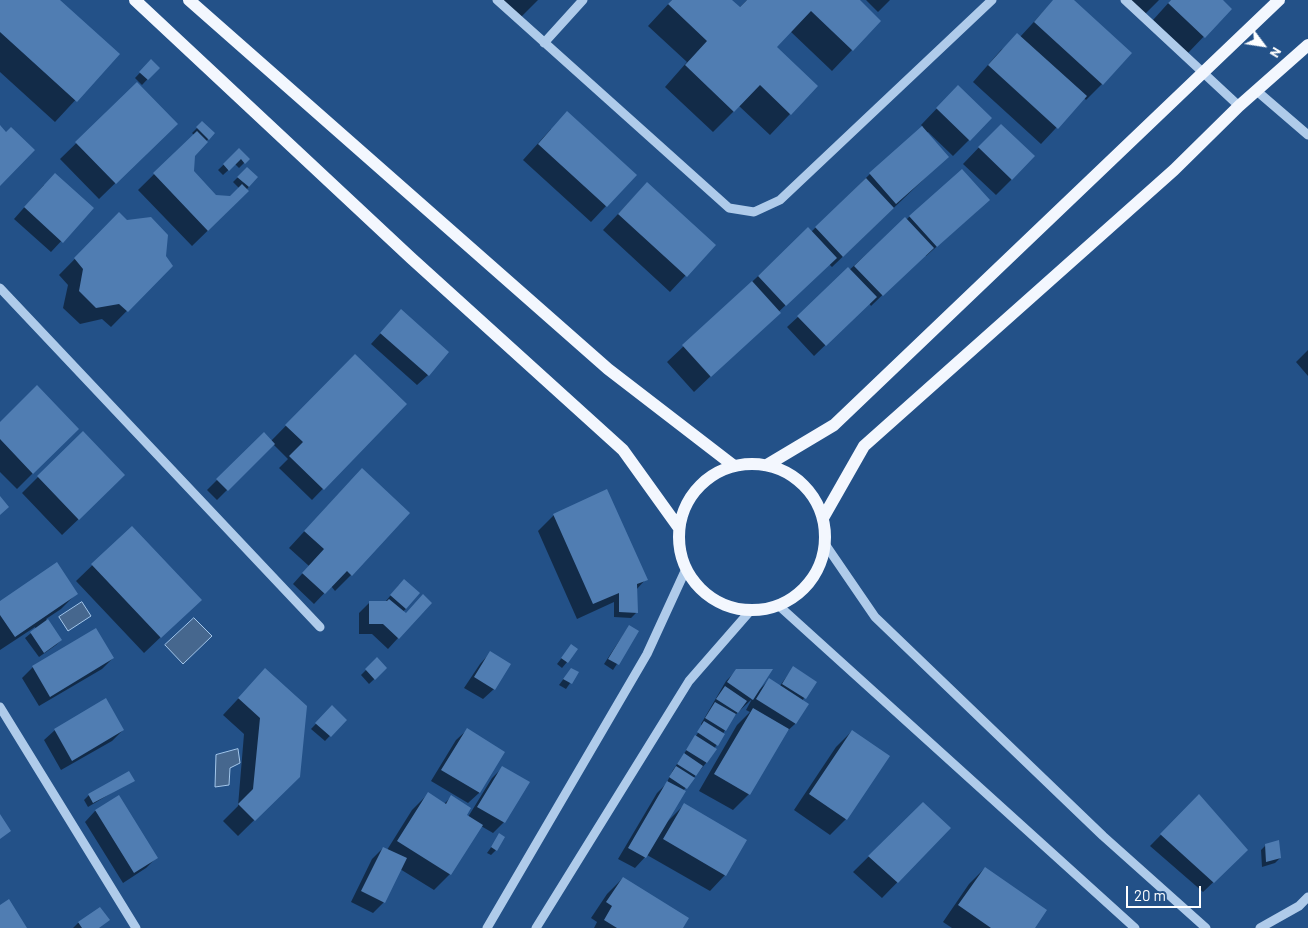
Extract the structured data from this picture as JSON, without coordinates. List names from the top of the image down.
{
  "scale_bar": "20 m",
  "north": "bottom right"
}
